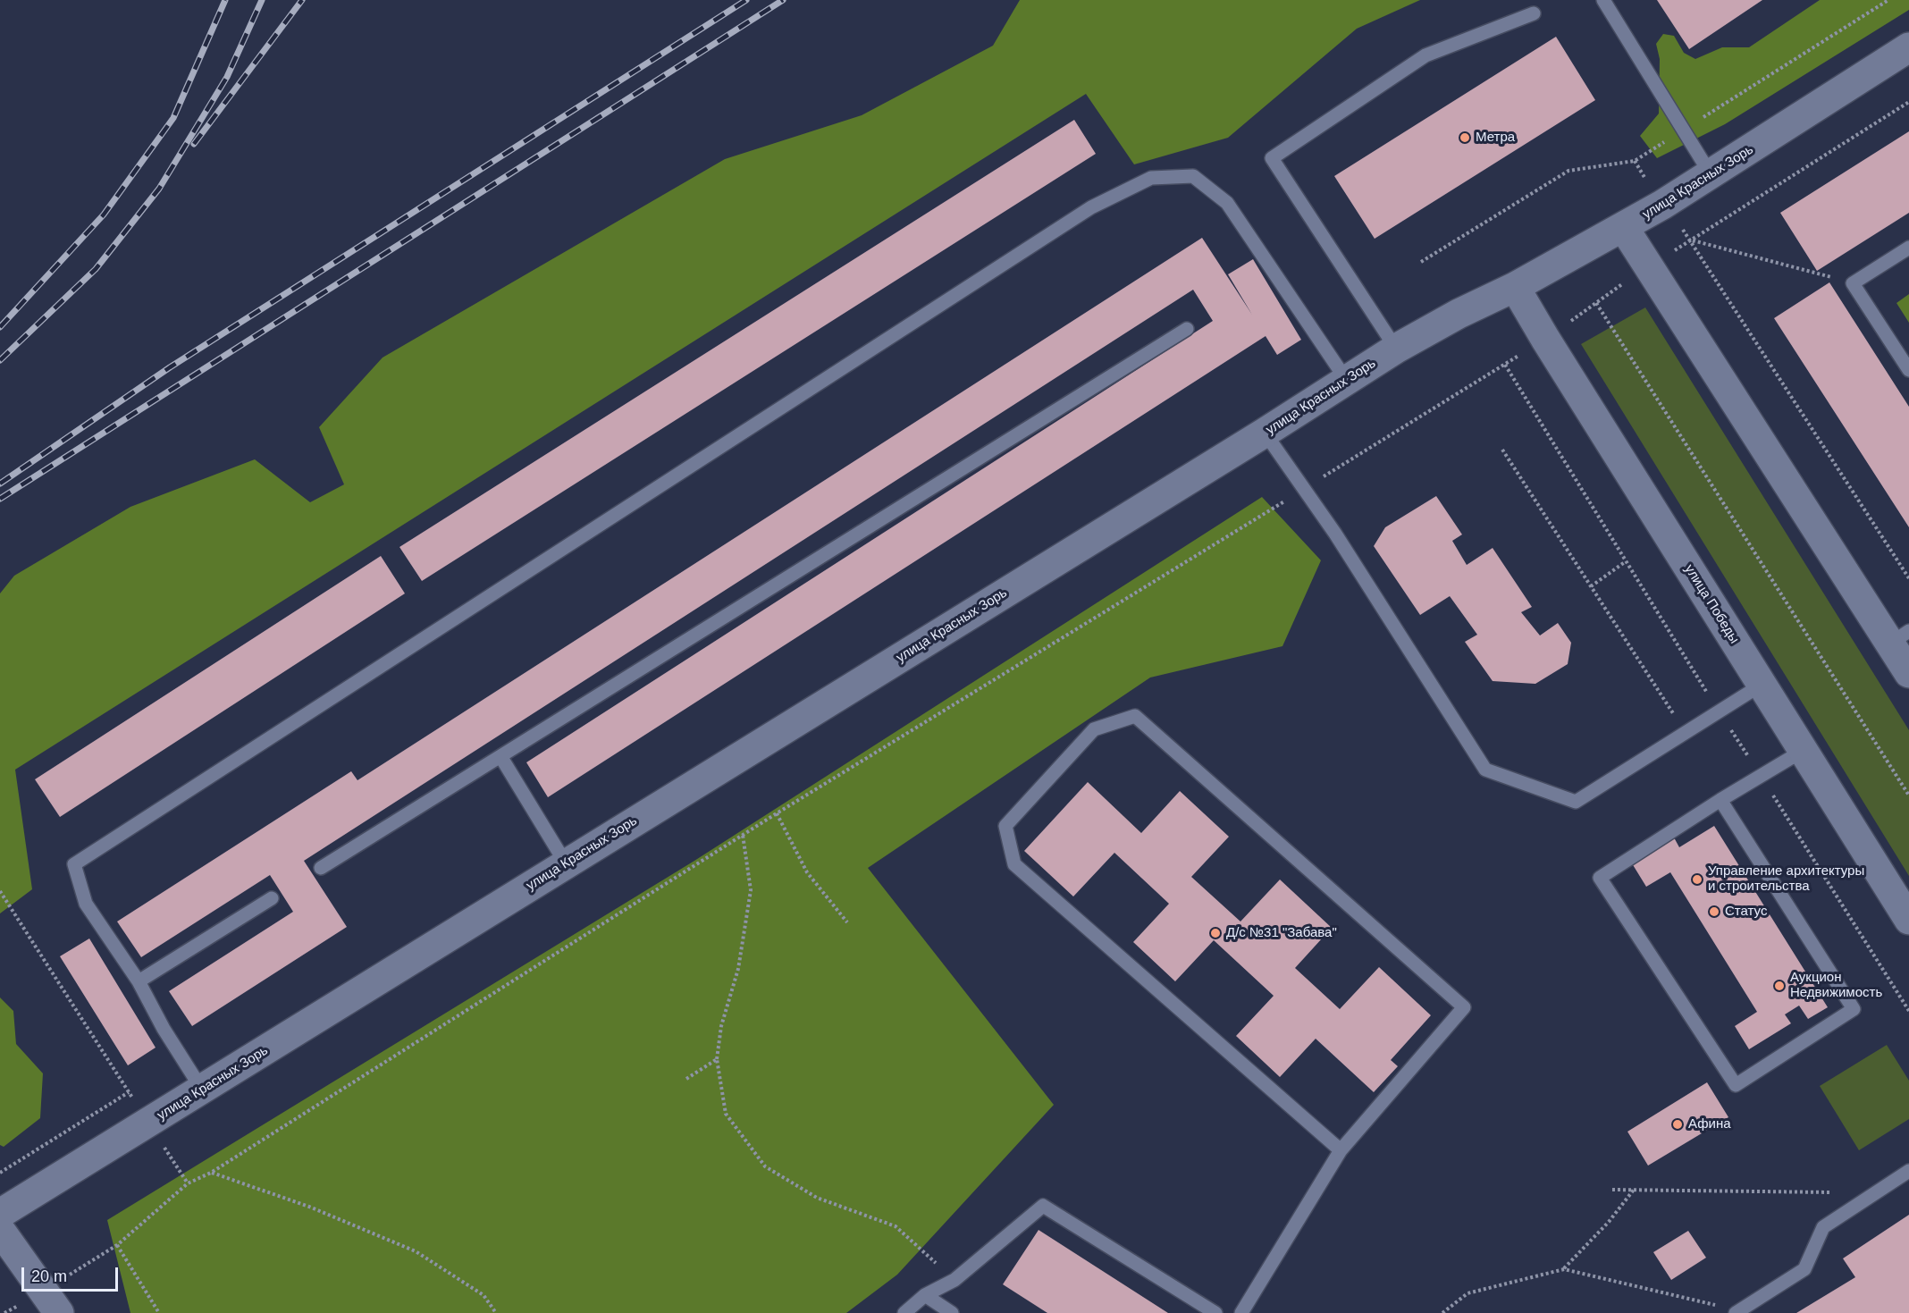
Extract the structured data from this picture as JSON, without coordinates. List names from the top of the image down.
{
  "streets": {
    "street": ["улица Красных Зорь", "улица Победы"]
  },
  "crossings": [
    ["улица Красных Зорь", "улица Победы"]
  ],
  "places": [
    "Метра",
    "Управление архитектуры и строительства",
    "Статус",
    "Д/с №31 \"Забава\"",
    "Аукцион Недвижимость",
    "Афина"
  ],
  "scale_bar": "20 m"
}
